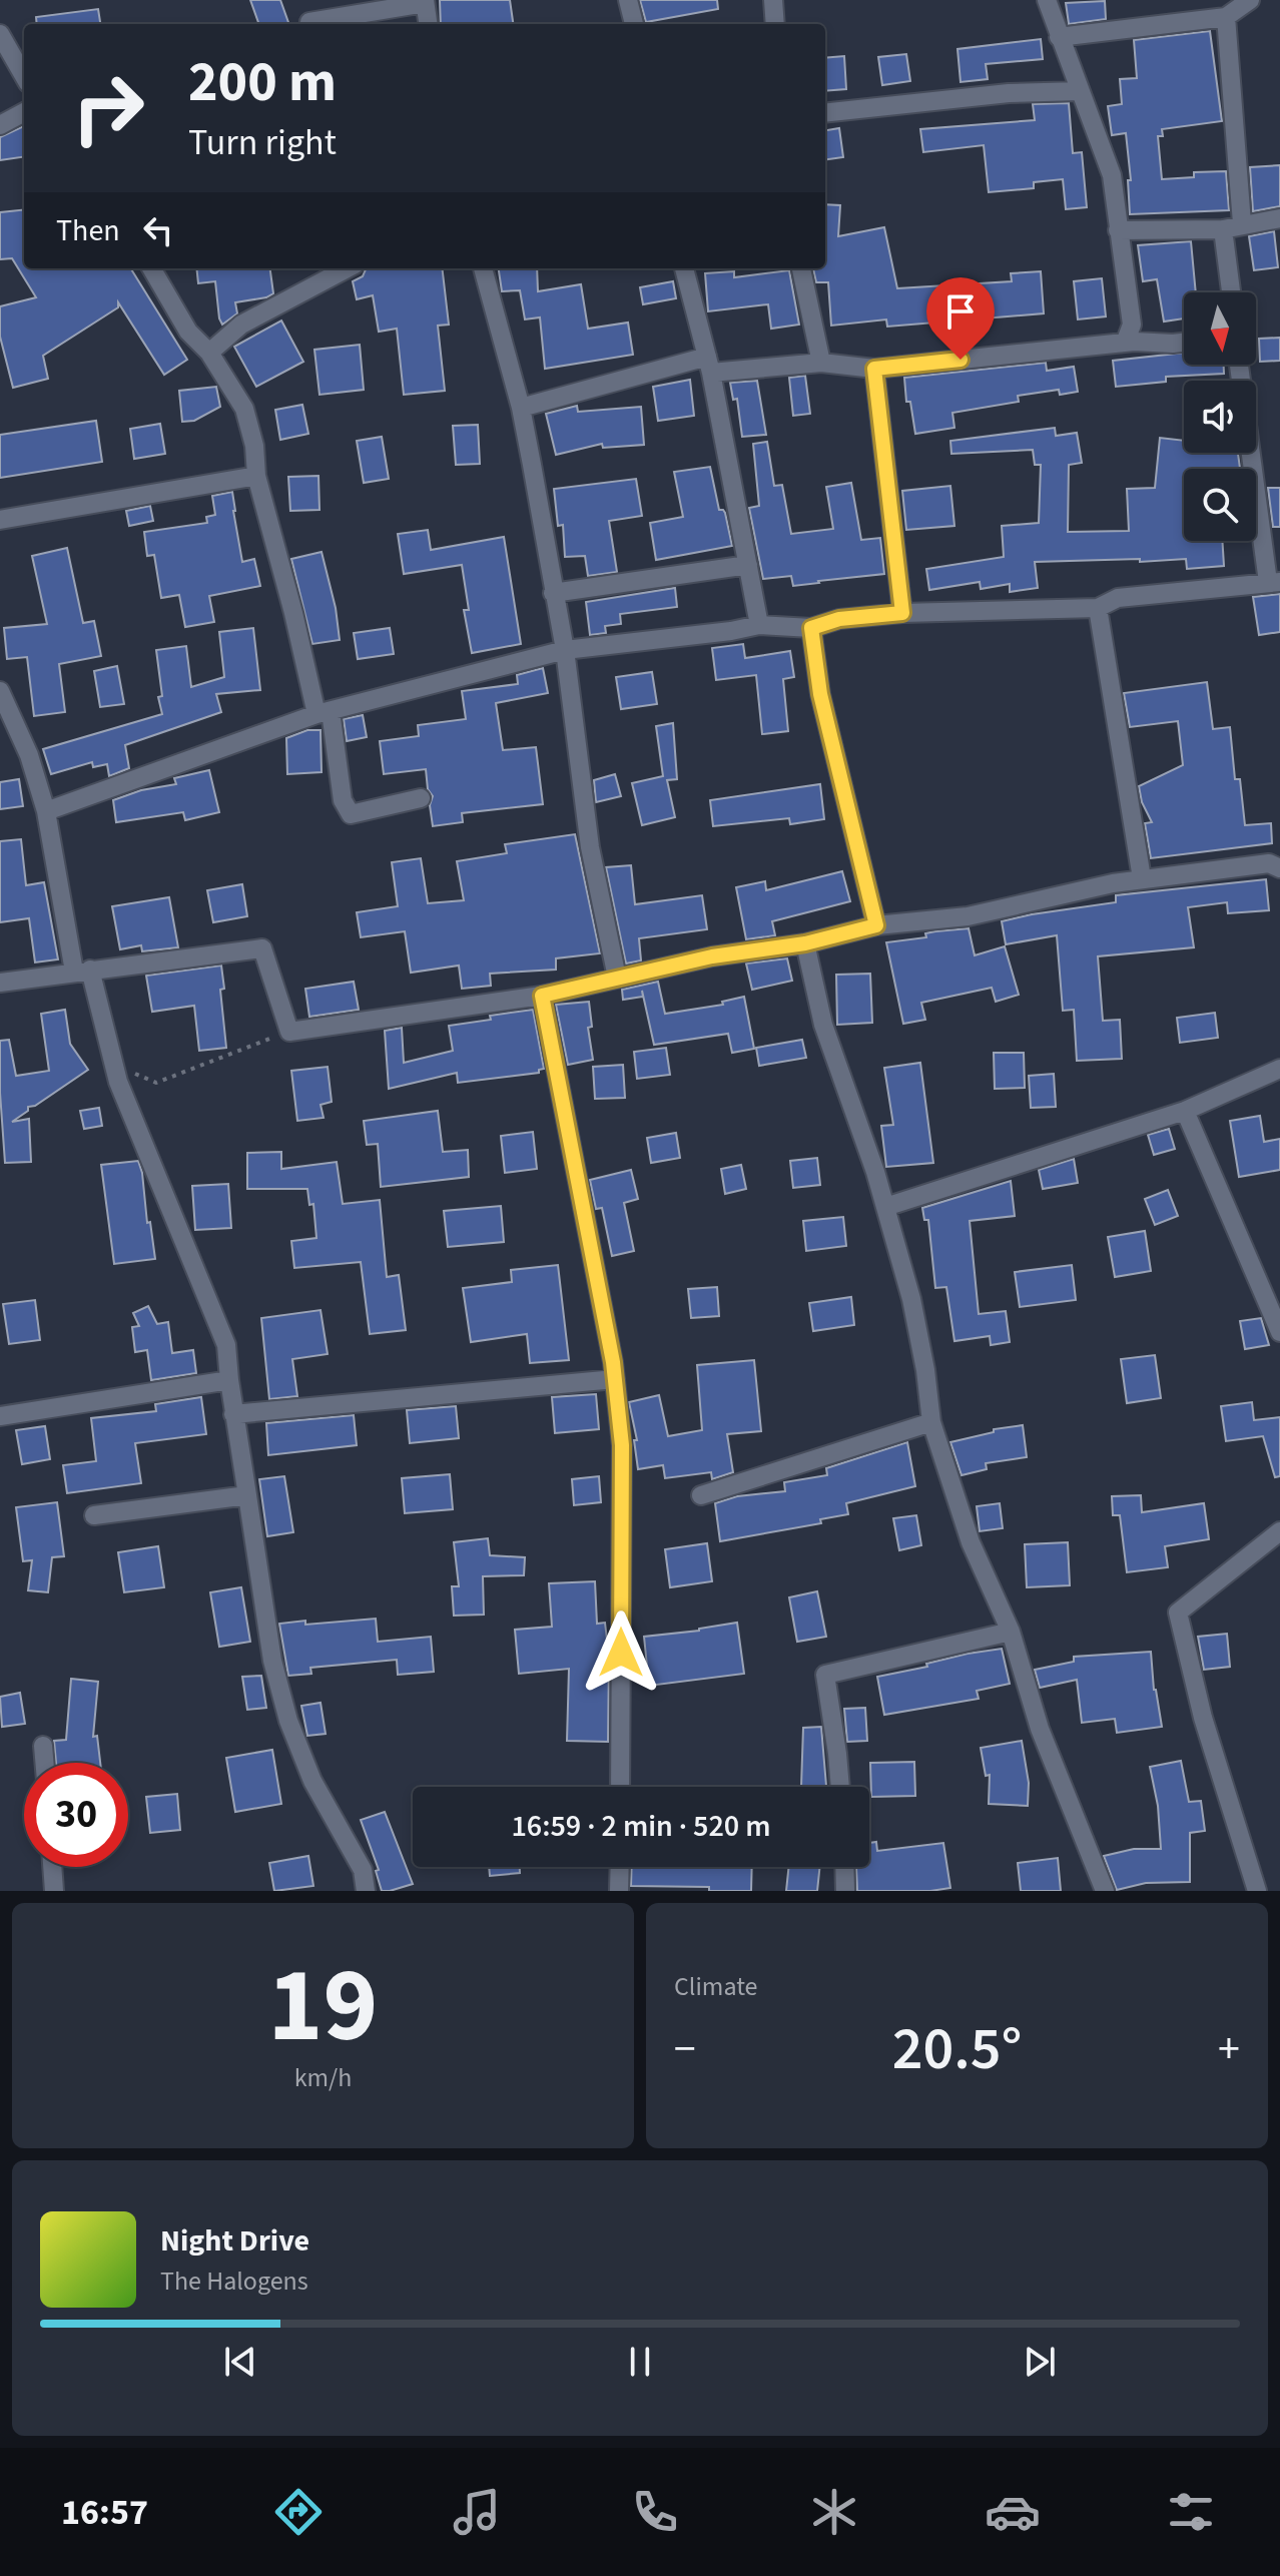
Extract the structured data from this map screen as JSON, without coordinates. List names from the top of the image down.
{
  "north": "bottom",
  "page": {
    "turn": ["200 m", "Turn right"],
    "then": "Then",
    "limit": "30",
    "trip": "16:59 · 2 min · 520 m",
    "tile": [
      ["19", "km/h"],
      "Climate"
    ],
    "heat": ["−", "20.5°", "+"],
    "song": ["Night Drive", "The Halogens"],
    "tabs": "16:57"
  }
}
